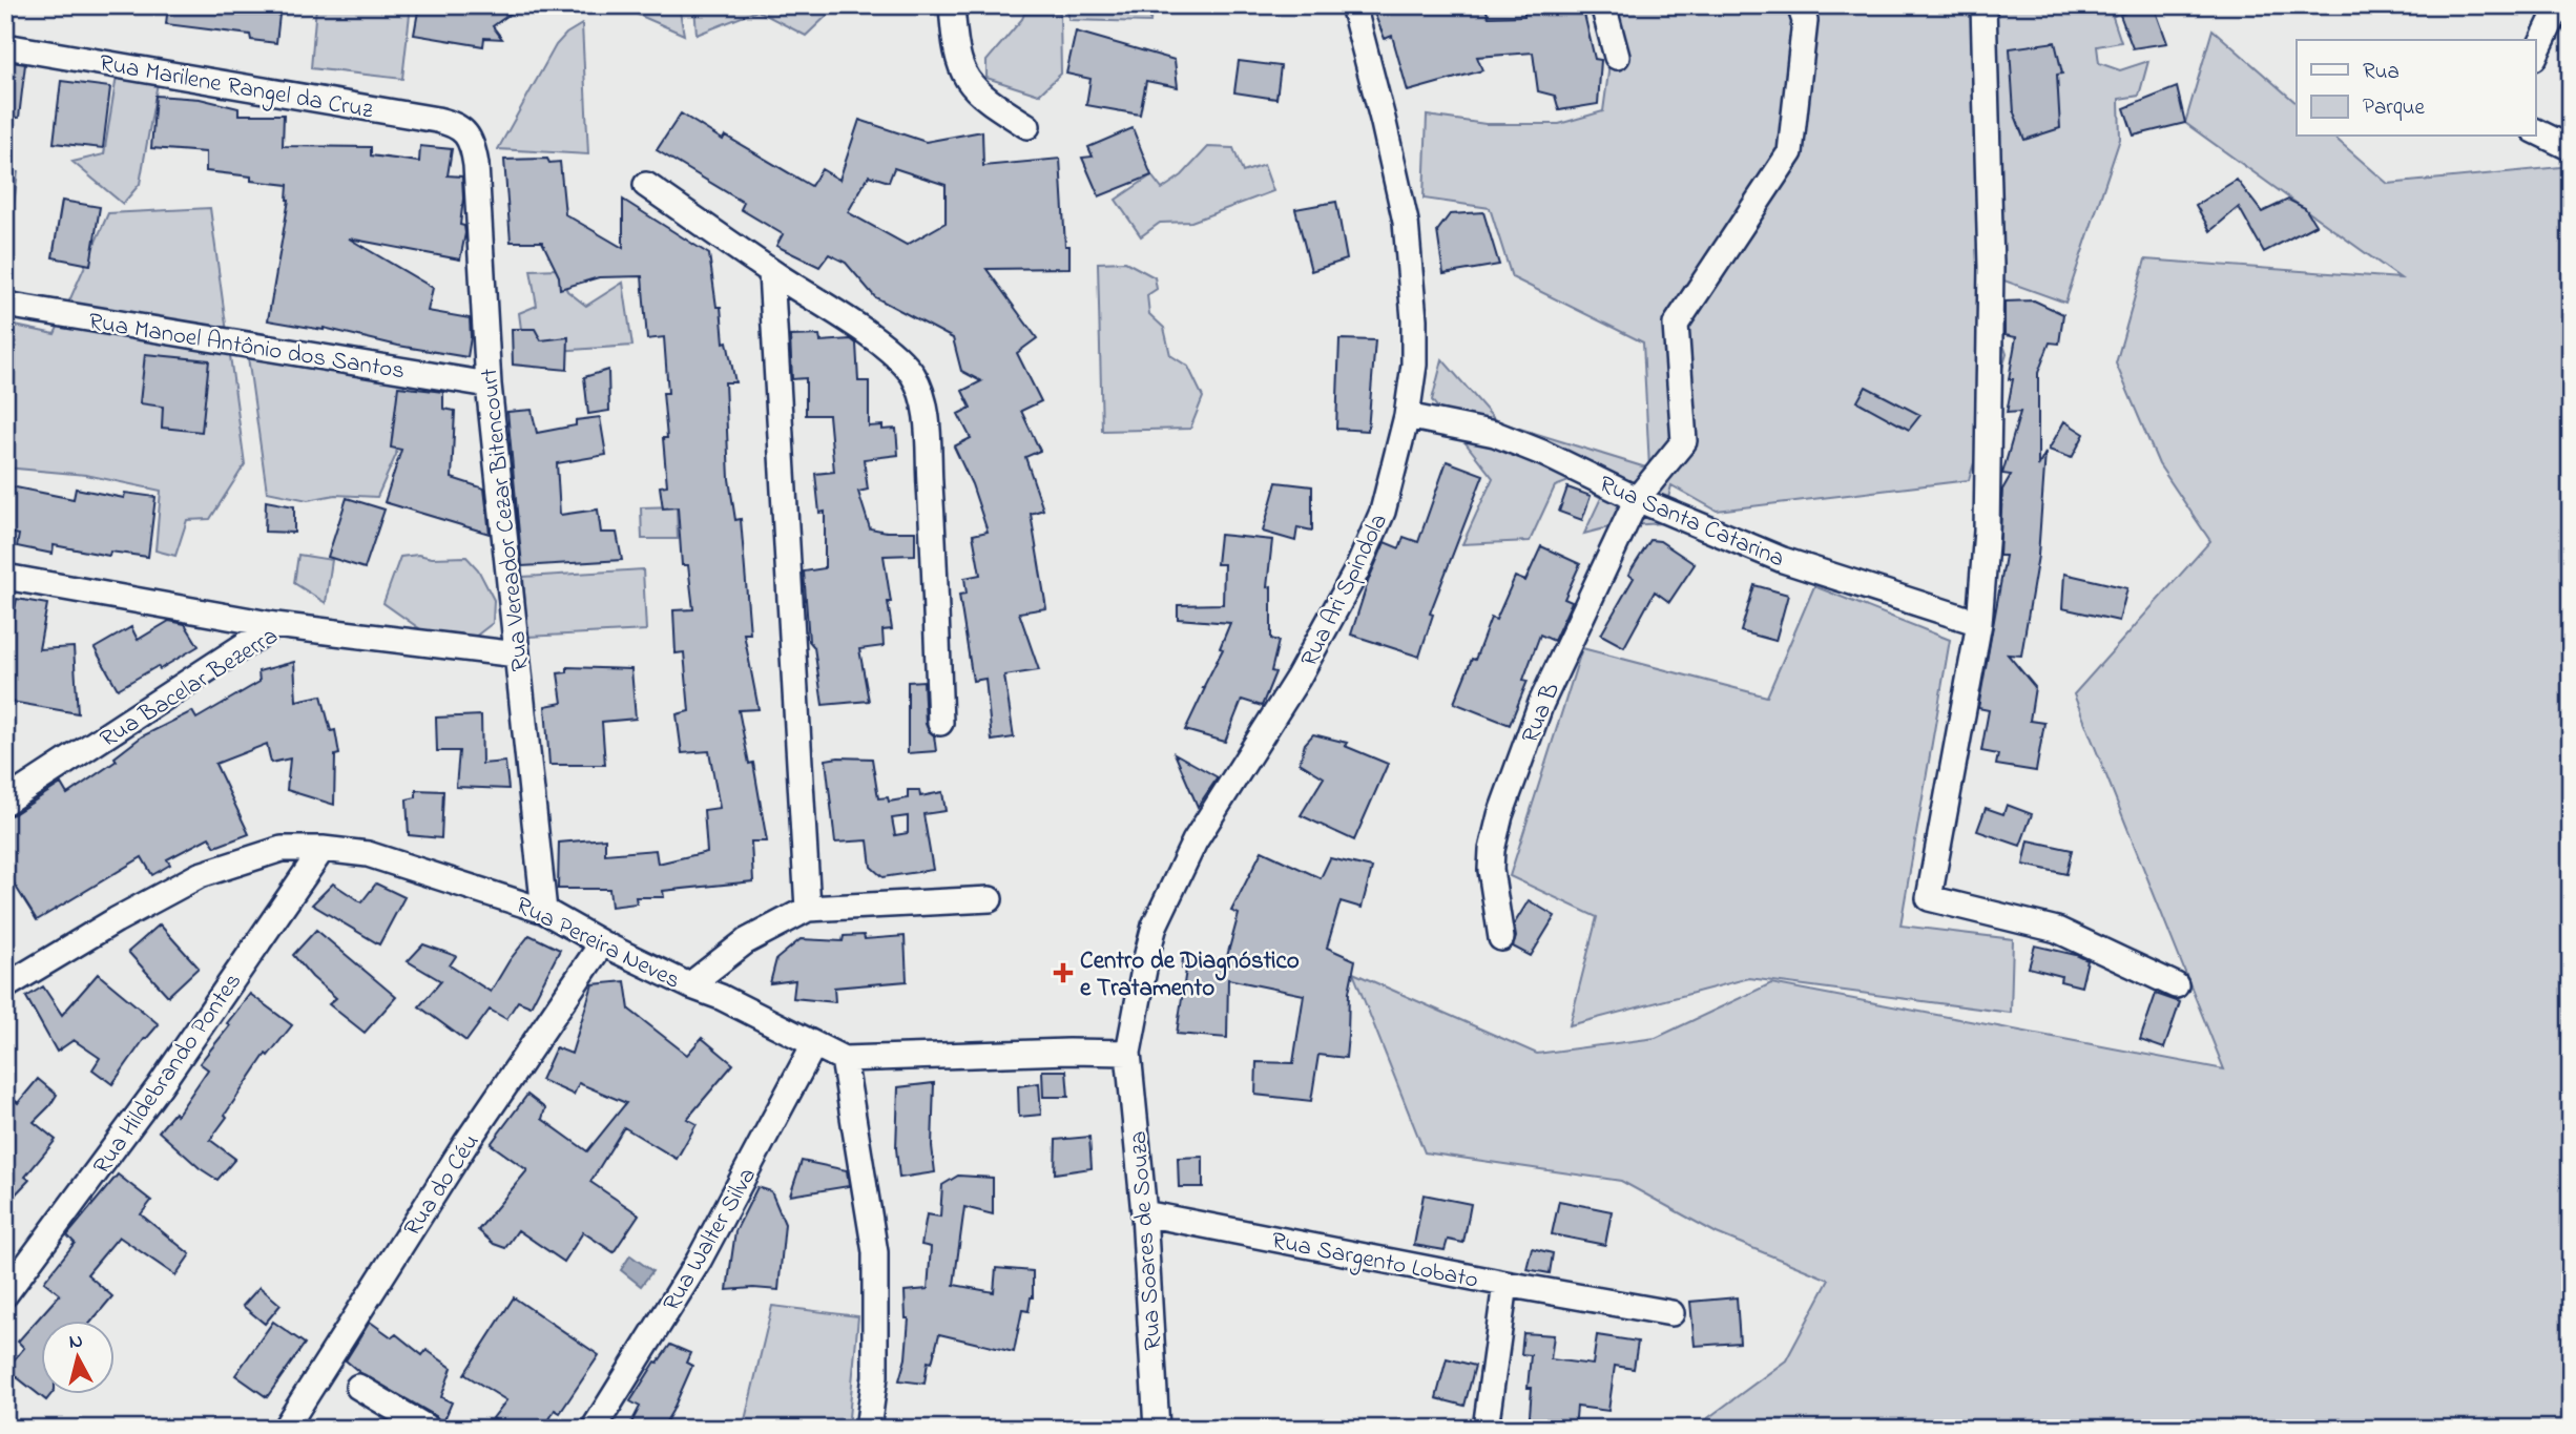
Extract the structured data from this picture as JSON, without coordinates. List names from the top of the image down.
{
  "streets": {
    "street": [
      "Rua Marilene Rangel da Cruz",
      "Rua Manoel Antônio dos Santos",
      "Rua Vereador Cezar Bitencourt",
      "Rua Santa Catarina",
      "Rua Ari Spindola",
      "Rua Bacelar Bezerra",
      "Rua B",
      "Rua Pereira Neves",
      "Rua Hildebrando Pontes",
      "Rua do Céu",
      "Rua Walter Silva",
      "Rua Soares de Souza",
      "Rua Sargento Lobato"
    ]
  },
  "crossings": [
    ["Rua Marilene Rangel da Cruz", "Rua Vereador Cezar Bitencourt"],
    ["Rua Manoel Antônio dos Santos", "Rua Vereador Cezar Bitencourt"],
    ["Rua Vereador Cezar Bitencourt", "Rua Bacelar Bezerra"],
    ["Rua Vereador Cezar Bitencourt", "Rua Pereira Neves"],
    ["Rua Santa Catarina", "Rua Ari Spindola"],
    ["Rua Santa Catarina", "Rua B"],
    ["Rua Ari Spindola", "Rua Pereira Neves"],
    ["Rua Ari Spindola", "Rua Soares de Souza"],
    ["Rua Pereira Neves", "Rua Hildebrando Pontes"],
    ["Rua Pereira Neves", "Rua do Céu"],
    ["Rua Pereira Neves", "Rua Walter Silva"],
    ["Rua Pereira Neves", "Rua Soares de Souza"],
    ["Rua Soares de Souza", "Rua Sargento Lobato"]
  ],
  "places": {
    "health": ["Centro de Diagnóstico e Tratamento"]
  },
  "legend": ["Rua", "Parque"],
  "north": "top"
}
